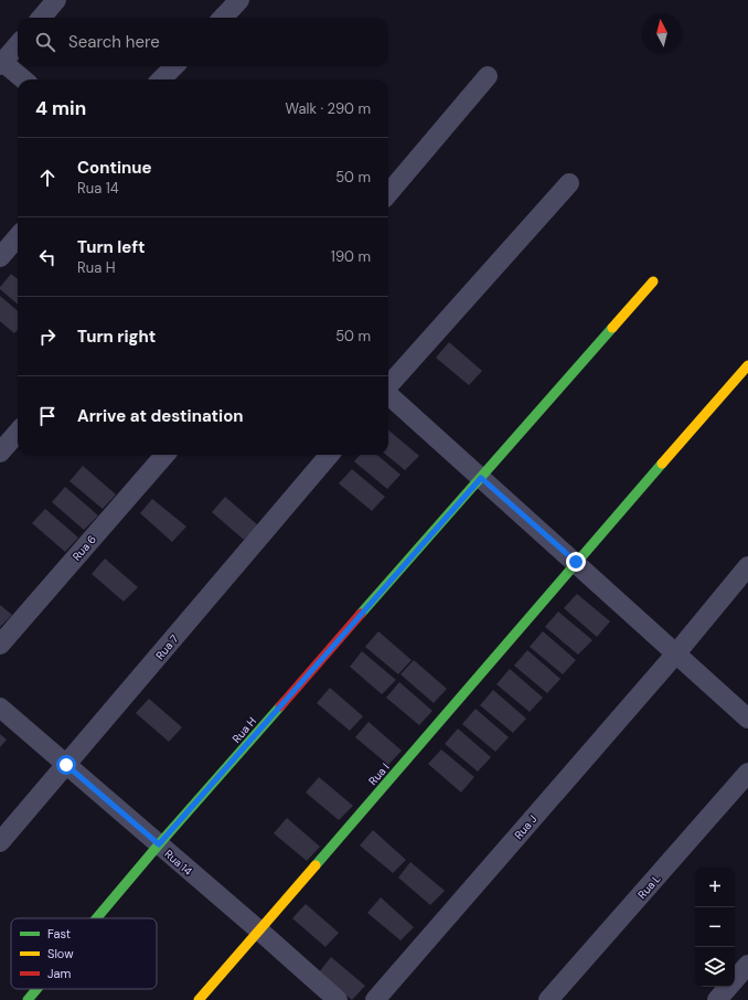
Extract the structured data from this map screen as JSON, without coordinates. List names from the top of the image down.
{
  "streets": {
    "street": [
      "Rua 6",
      "Rua 7",
      "Rua H",
      "Rua I",
      "Rua J",
      "Rua 14",
      "Rua L"
    ]
  },
  "crossings": [
    ["Rua 7", "Rua 14"],
    ["Rua H", "Rua 14"],
    ["Rua I", "Rua 14"]
  ],
  "legend": ["Fast", "Slow", "Jam"],
  "north": "top",
  "page": {
    "search": "Search here",
    "heading": ["4 min", "Walk · 290 m"],
    "list": [
      ["Continue", "Rua 14", "50 m"],
      ["Turn left", "Rua H", "190 m"],
      ["Turn right", "50 m"],
      "Arrive at destination"
    ],
    "map_buttons": ["+", "−"]
  }
}
